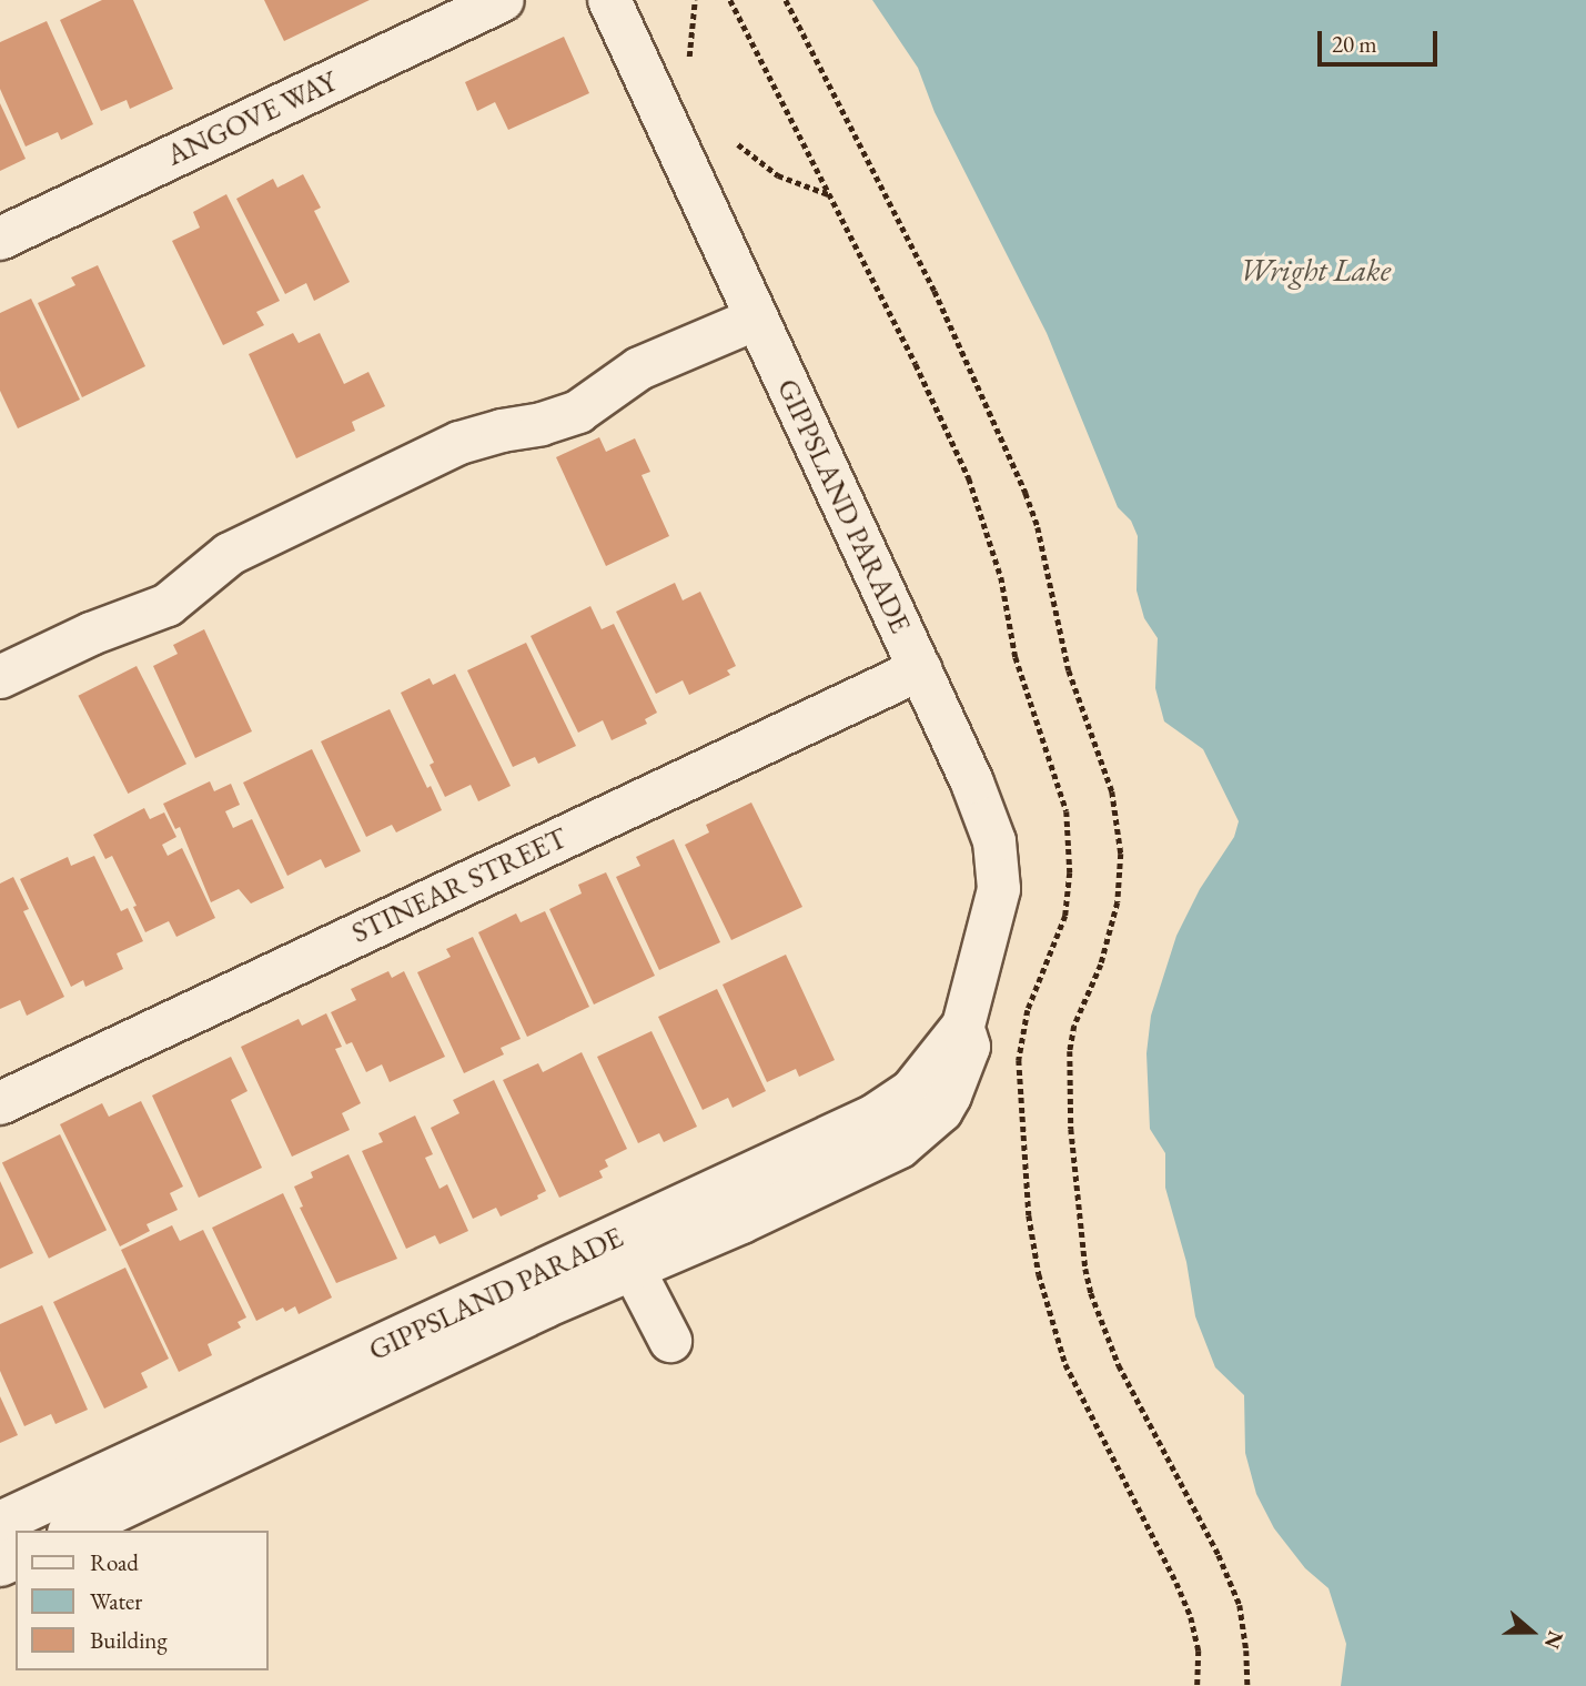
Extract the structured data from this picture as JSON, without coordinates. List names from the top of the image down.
{
  "streets": {
    "street": ["ANGOVE WAY", "GIPPSLAND PARADE", "STINEAR STREET"]
  },
  "crossings": [
    ["GIPPSLAND PARADE", "STINEAR STREET"]
  ],
  "water": ["Wright Lake"],
  "legend": ["Road", "Water", "Building"],
  "scale_bar": "20 m",
  "north": "right"
}
